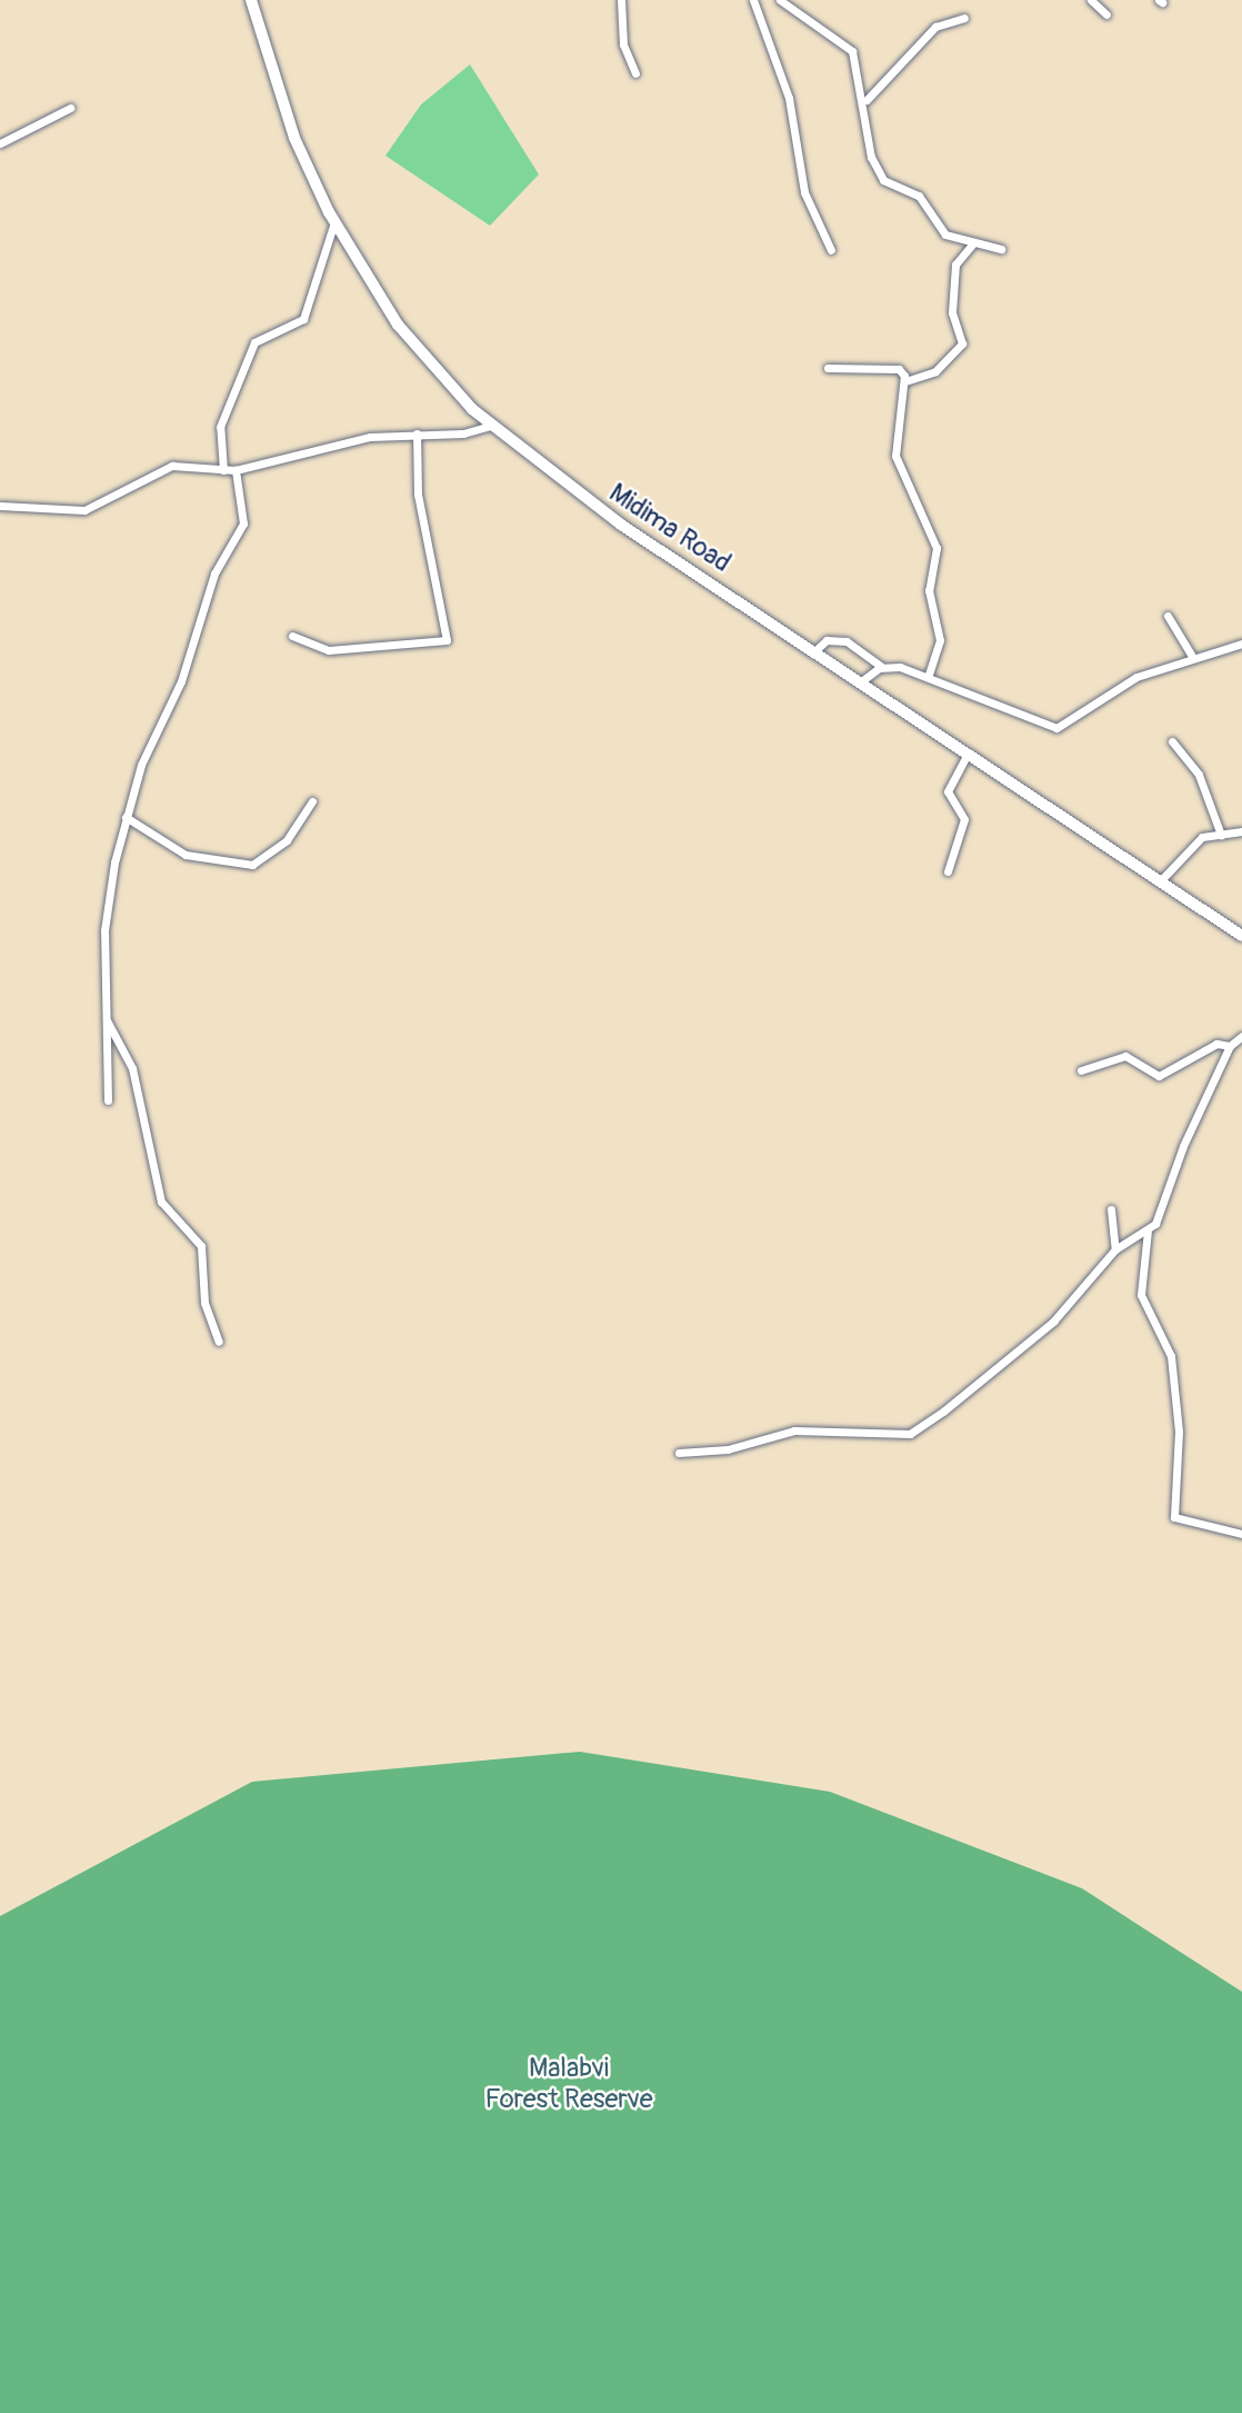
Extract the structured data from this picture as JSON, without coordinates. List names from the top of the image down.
{
  "streets": {
    "main road": ["Midima Road"]
  },
  "parks": ["Malabvi Forest Reserve"]
}
